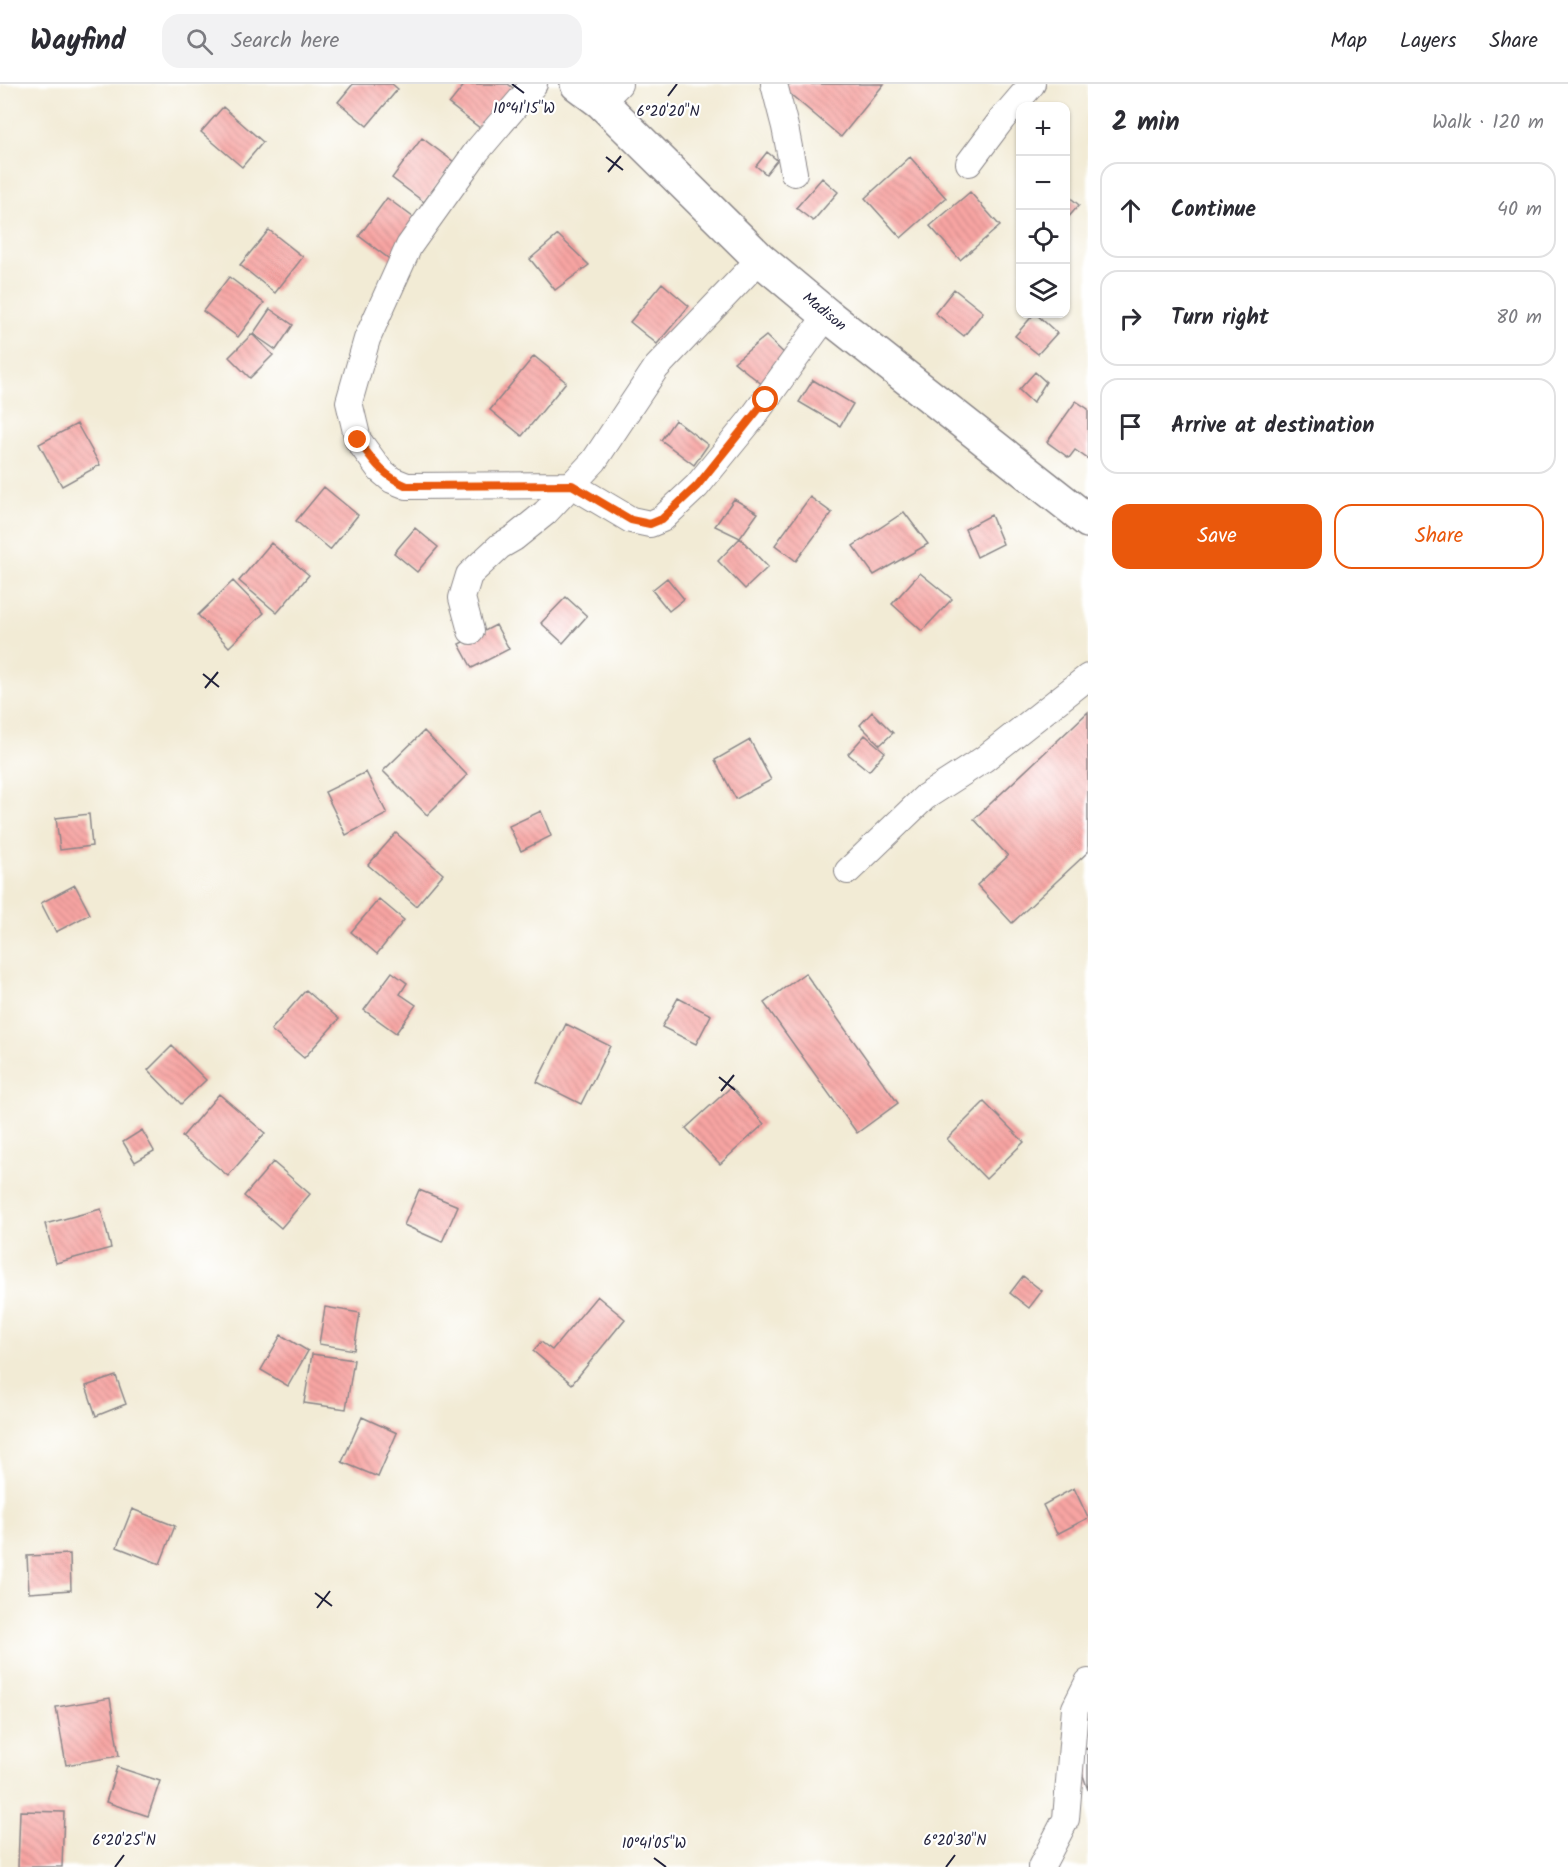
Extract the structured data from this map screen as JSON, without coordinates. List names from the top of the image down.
{
  "streets": {
    "street": ["Madison"]
  },
  "page": {
    "header": "Wayfind",
    "search": "Search here",
    "nav": ["Map", "Layers", "Share"],
    "heading": ["2 min", "Walk · 120 m"],
    "map_buttons": ["+", "−"],
    "list": [
      ["Continue", "40 m"],
      ["Turn right", "80 m"],
      "Arrive at destination"
    ],
    "buttons": ["Save", "Share"]
  },
  "coordinates": [
    "10°41'15\"W",
    "6°20'20\"N",
    "6°20'25\"N",
    "6°20'30\"N",
    "10°41'05\"W"
  ]
}
